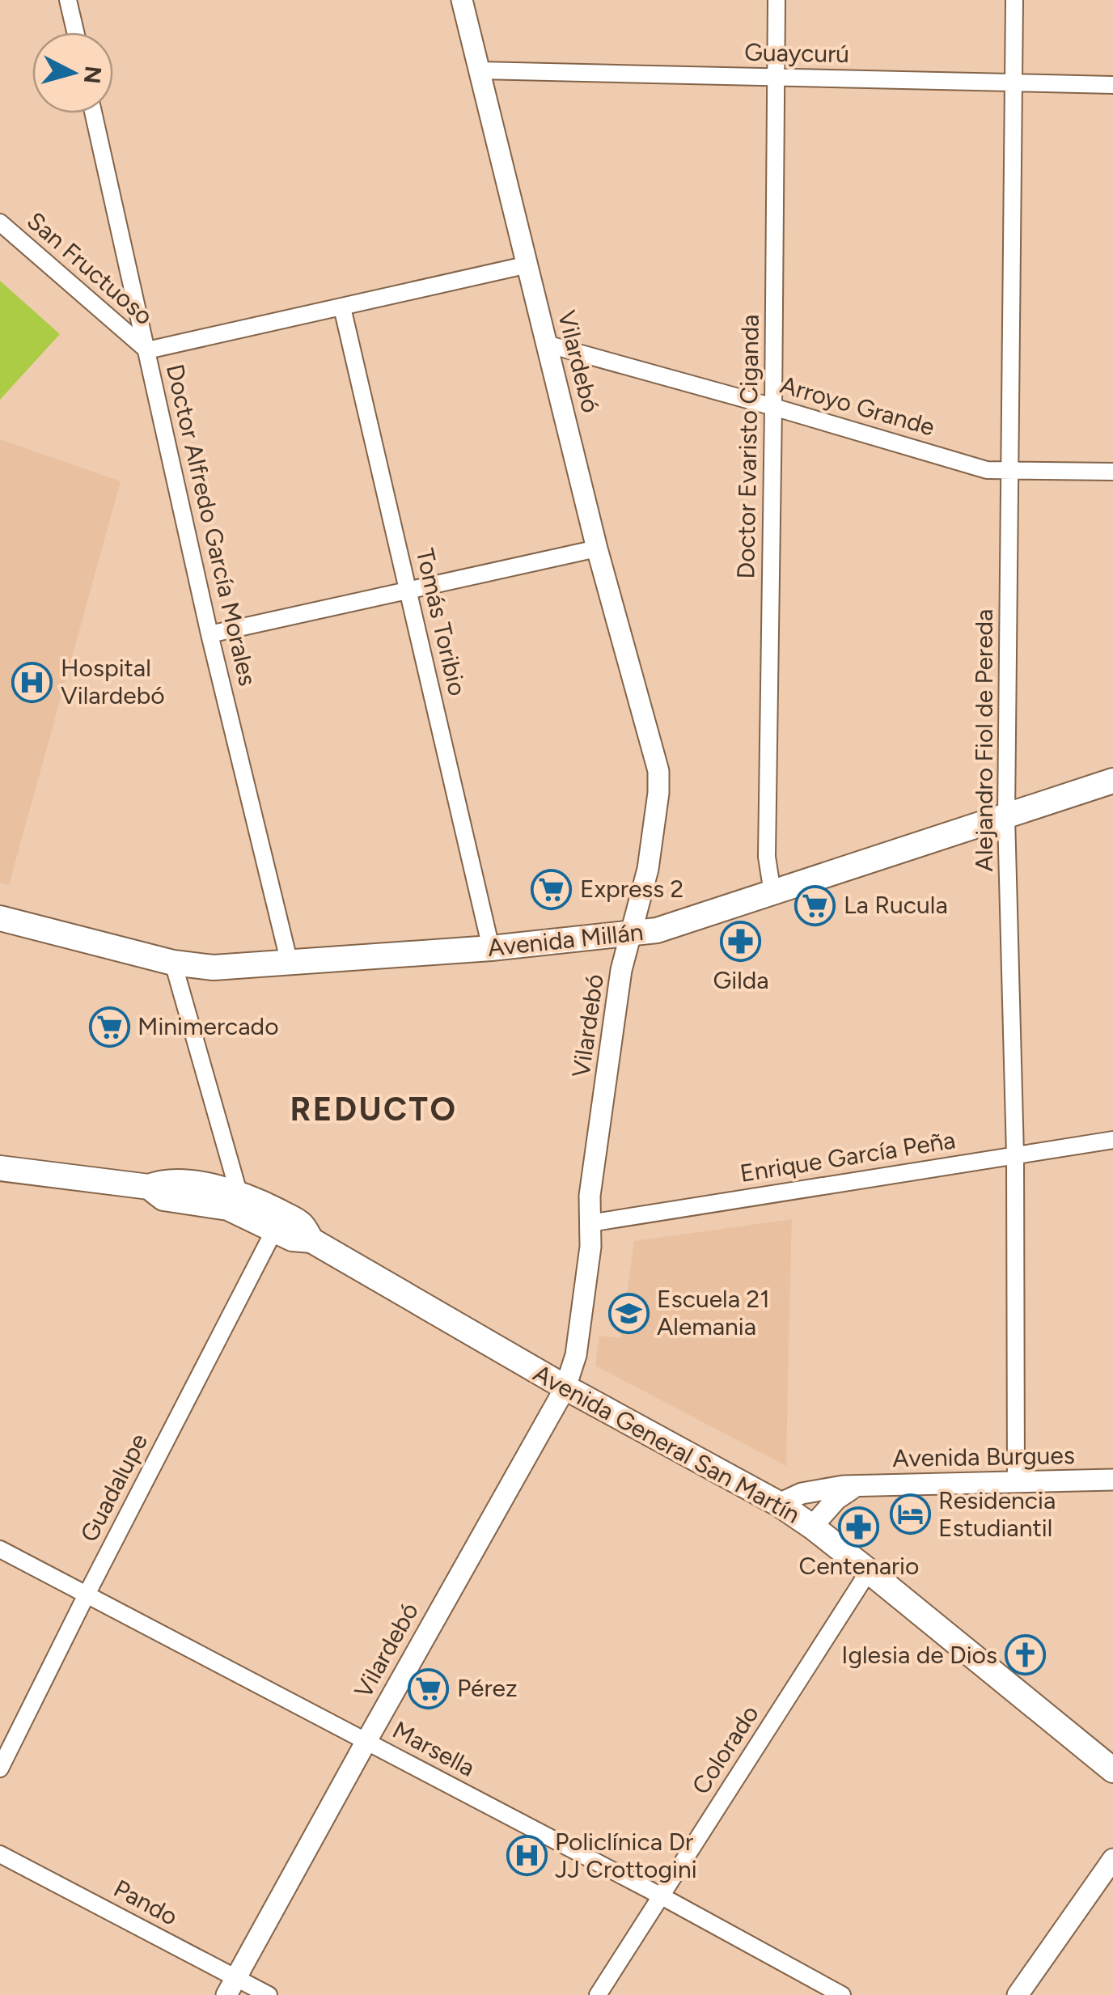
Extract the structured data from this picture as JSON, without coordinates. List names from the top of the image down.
{
  "streets": {
    "main road": ["Avenida Millán", "Avenida General San Martín"],
    "street": [
      "Guaycurú",
      "San Fructuoso",
      "Vilardebó",
      "Arroyo Grande",
      "Doctor Evaristo Ciganda",
      "Doctor Alfredo García Morales",
      "Tomás Toribio",
      "Alejandro Fiol de Pereda",
      "Enrique García Peña",
      "Avenida Burgues",
      "Guadalupe",
      "Marsella",
      "Colorado",
      "Pando"
    ]
  },
  "crossings": [
    ["Guaycurú", "Vilardebó"],
    ["Guaycurú", "Doctor Evaristo Ciganda"],
    ["Guaycurú", "Alejandro Fiol de Pereda"],
    ["San Fructuoso", "Doctor Alfredo García Morales"],
    ["Vilardebó", "Arroyo Grande"],
    ["Vilardebó", "Avenida Millán"],
    ["Vilardebó", "Enrique García Peña"],
    ["Vilardebó", "Avenida General San Martín"],
    ["Vilardebó", "Marsella"],
    ["Vilardebó", "Pando"],
    ["Arroyo Grande", "Doctor Evaristo Ciganda"],
    ["Arroyo Grande", "Alejandro Fiol de Pereda"],
    ["Doctor Evaristo Ciganda", "Avenida Millán"],
    ["Doctor Alfredo García Morales", "Avenida Millán"],
    ["Tomás Toribio", "Avenida Millán"],
    ["Alejandro Fiol de Pereda", "Avenida Millán"],
    ["Alejandro Fiol de Pereda", "Enrique García Peña"],
    ["Alejandro Fiol de Pereda", "Avenida Burgues"],
    ["Avenida General San Martín", "Avenida Burgues"],
    ["Avenida General San Martín", "Guadalupe"],
    ["Avenida General San Martín", "Colorado"],
    ["Guadalupe", "Marsella"],
    ["Marsella", "Colorado"]
  ],
  "districts": ["REDUCTO"],
  "places": {
    "hospital": ["Hospital Vilardebó", "Policlínica Dr JJ Crottogini"],
    "supermarket": [
      "Express 2",
      "La Rucula",
      "Minimercado",
      "Pérez"
    ],
    "pharmacy": ["Gilda", "Centenario"],
    "school or university": ["Escuela 21 Alemania"],
    "hotel": ["Residencia Estudiantil"],
    "church": ["Iglesia de Dios"]
  },
  "north": "right"
}
